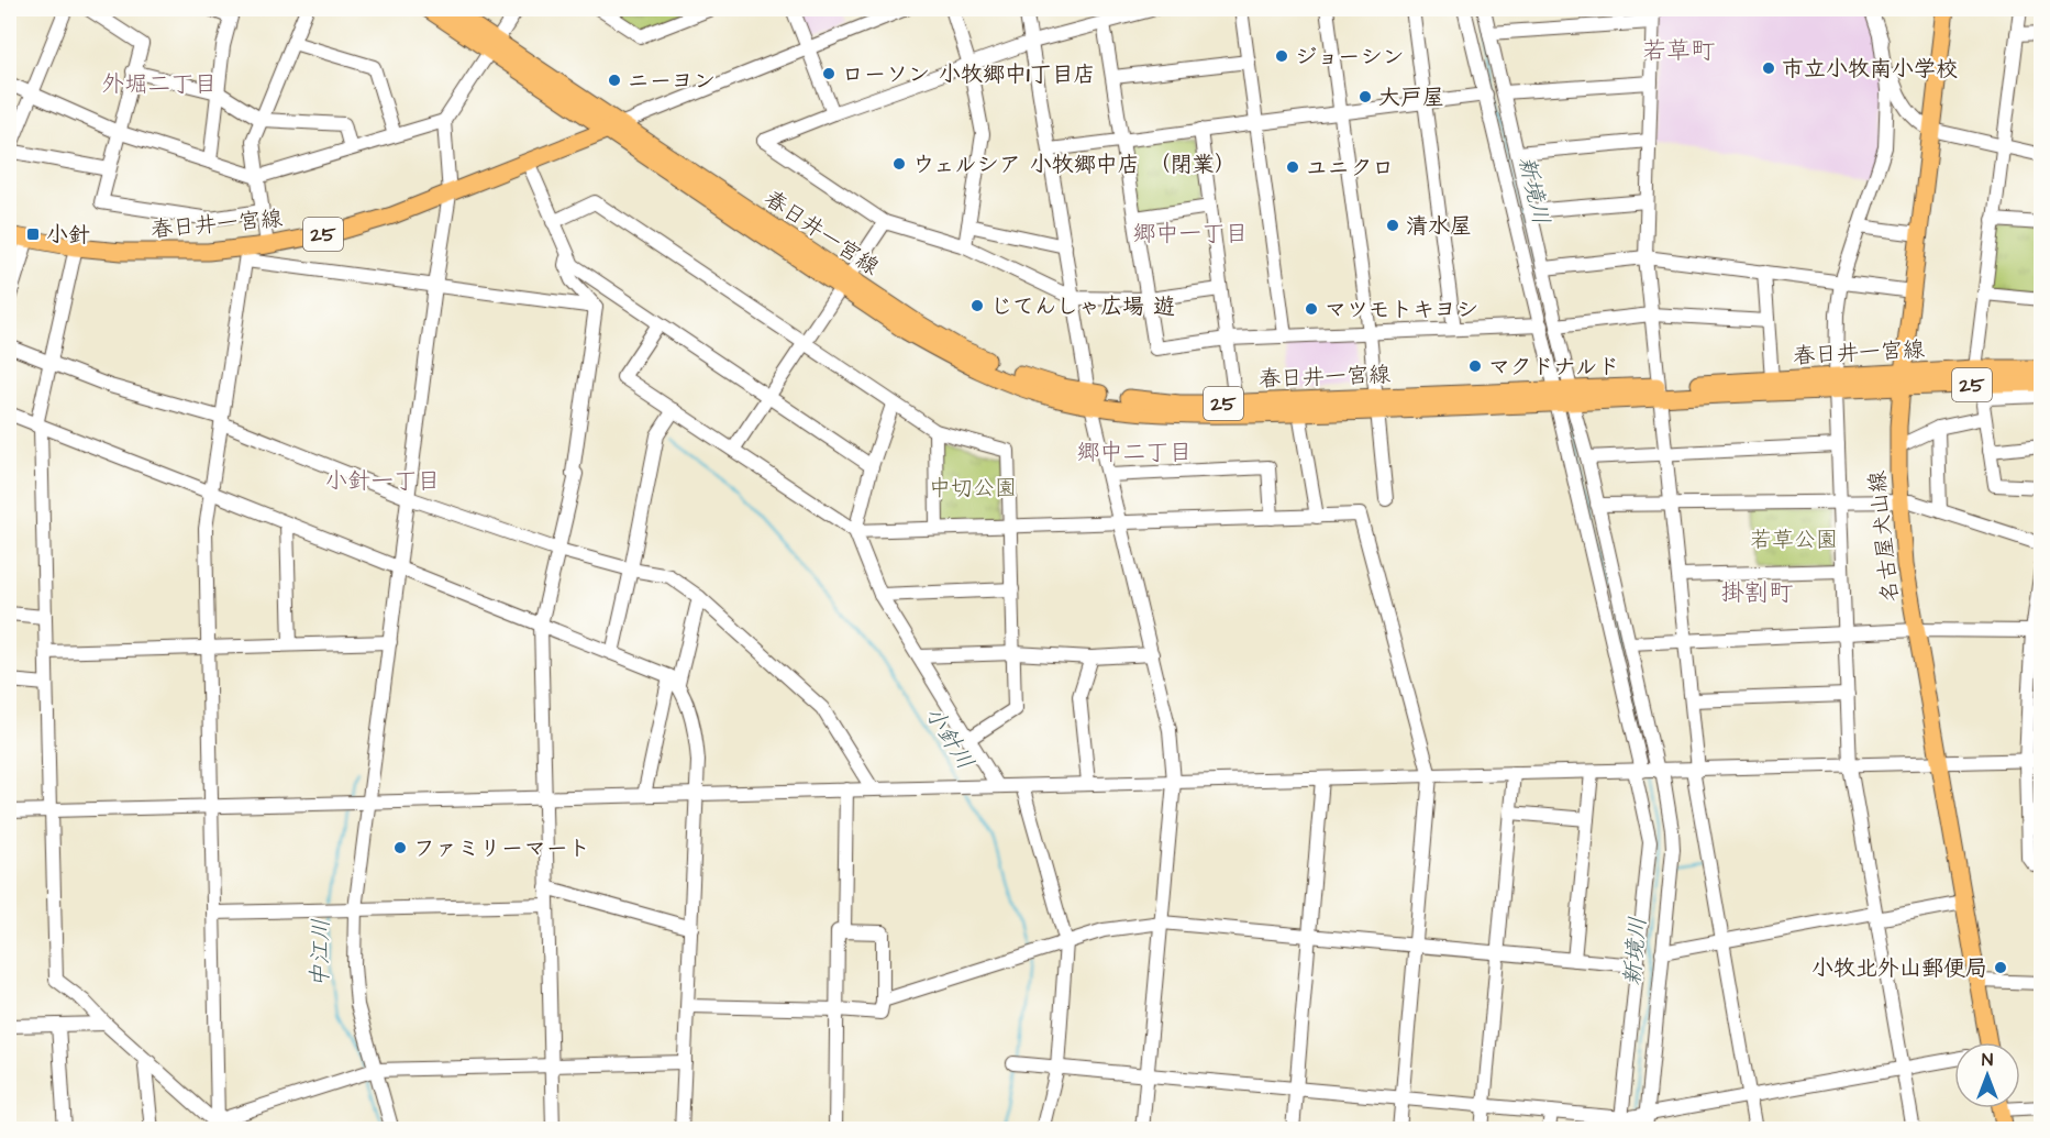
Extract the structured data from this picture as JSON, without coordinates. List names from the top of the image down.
{
  "streets": {
    "main road": ["春日井一宮線", "25", "名古屋犬山線"]
  },
  "crossings": [
    ["春日井一宮線", "名古屋犬山線"]
  ],
  "districts": [
    "若草町",
    "外堀二丁目",
    "郷中一丁目",
    "郷中二丁目",
    "小針一丁目",
    "掛割町"
  ],
  "water": ["新境川", "小針川", "中江川"],
  "parks": ["中切公園", "若草公園"],
  "places": {
    "other": [
      "ジョーシン",
      "市立小牧南小学校",
      "ローソン 小牧郷中1丁目店",
      "ニーヨン",
      "大戸屋",
      "ウェルシア 小牧郷中店 （閉業）",
      "ユニクロ",
      "清水屋",
      "じてんしゃ広場 遊",
      "マツモトキヨシ",
      "マクドナルド",
      "ファミリーマート",
      "小牧北外山郵便局"
    ],
    "transit": ["小針"]
  },
  "north": "top"
}
